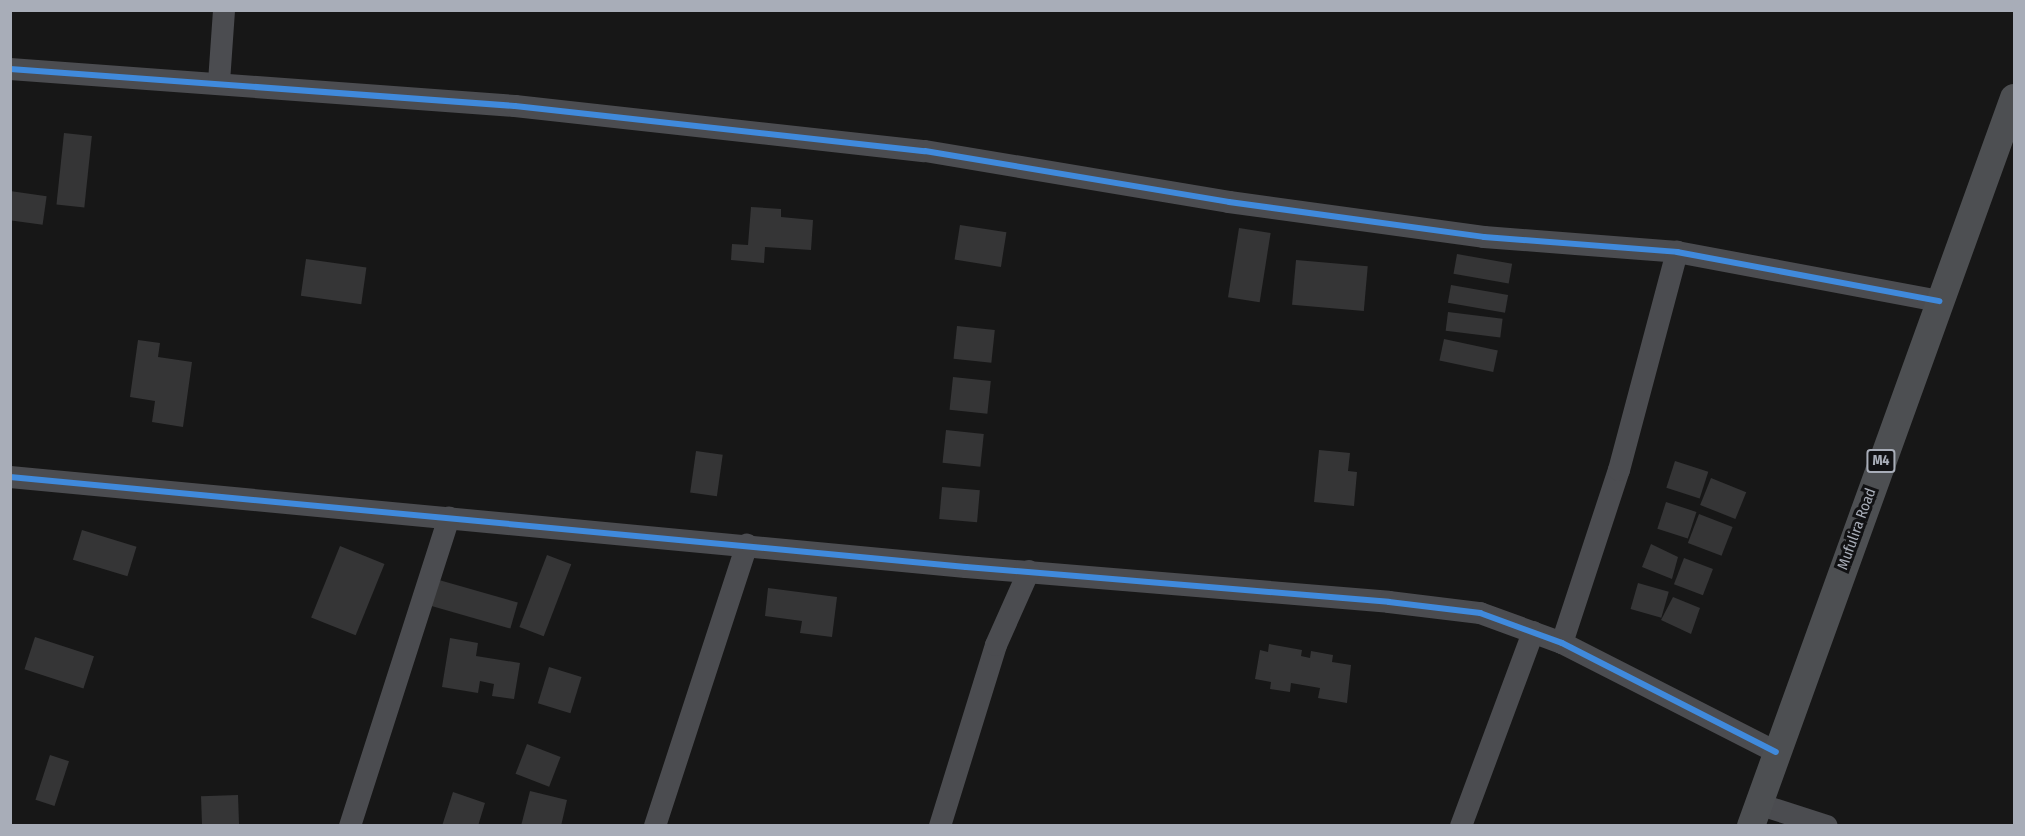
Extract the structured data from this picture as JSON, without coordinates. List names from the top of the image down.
{
  "streets": {
    "main road": ["M4", "Mufulira Road"]
  }
}
